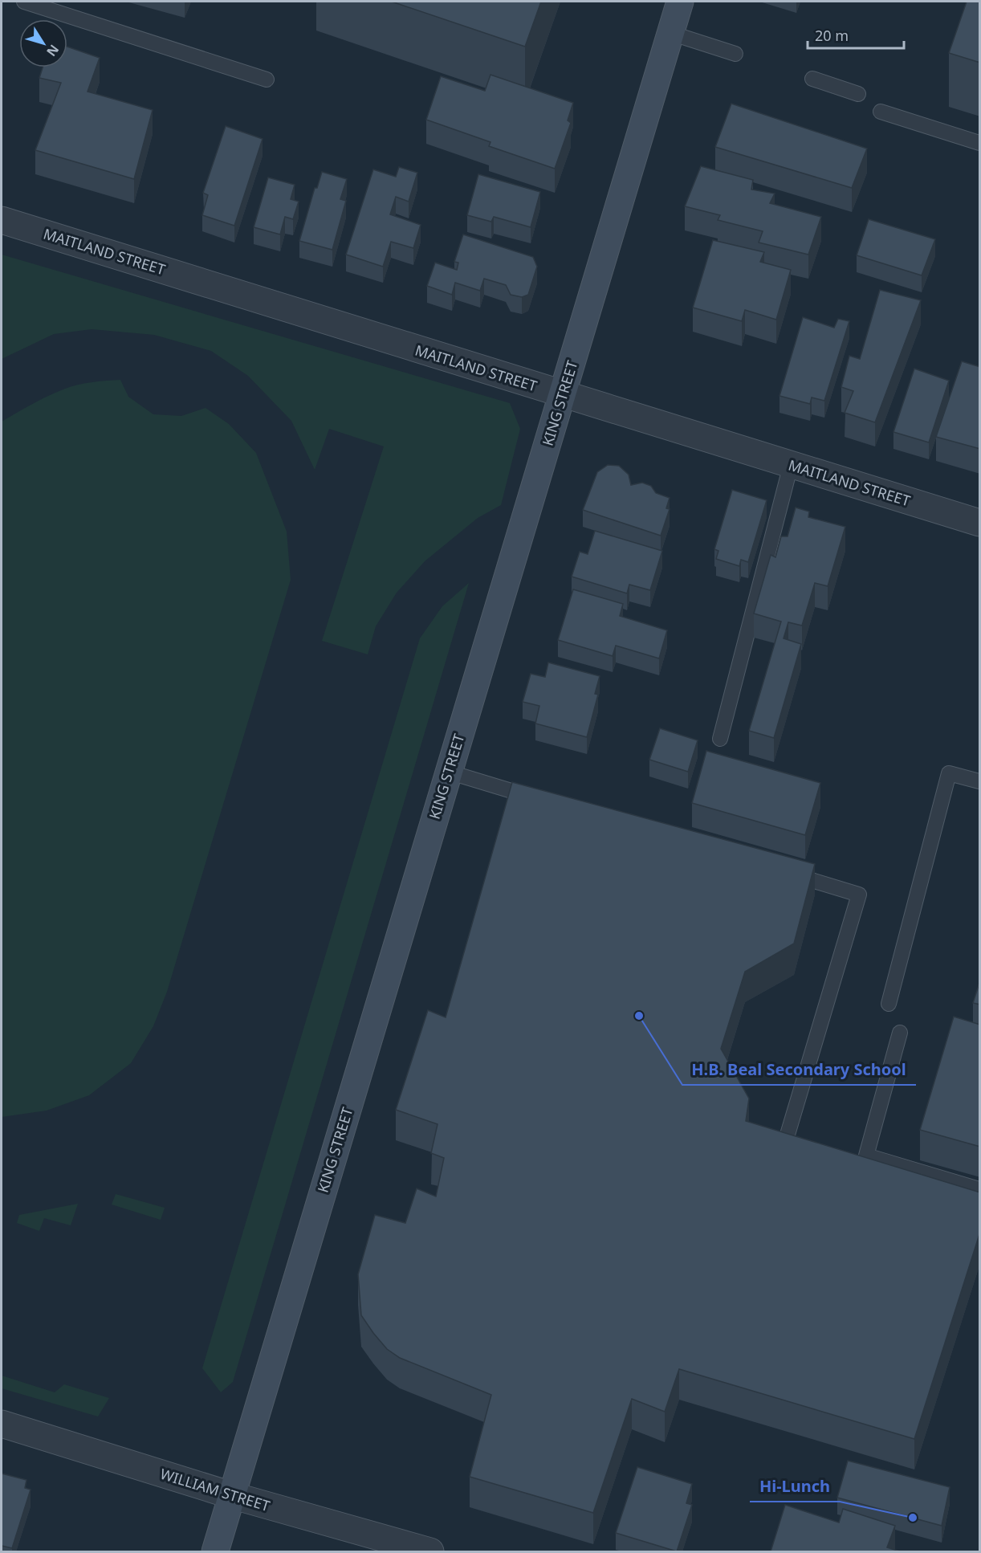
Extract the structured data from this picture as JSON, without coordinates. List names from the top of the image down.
{
  "streets": {
    "main road": ["KING STREET"],
    "street": ["MAITLAND STREET", "WILLIAM STREET"]
  },
  "crossings": [
    ["MAITLAND STREET", "KING STREET"],
    ["KING STREET", "WILLIAM STREET"]
  ],
  "places": ["H.B. Beal Secondary School", "Hi-Lunch"],
  "scale_bar": "20 m",
  "north": "bottom right"
}
